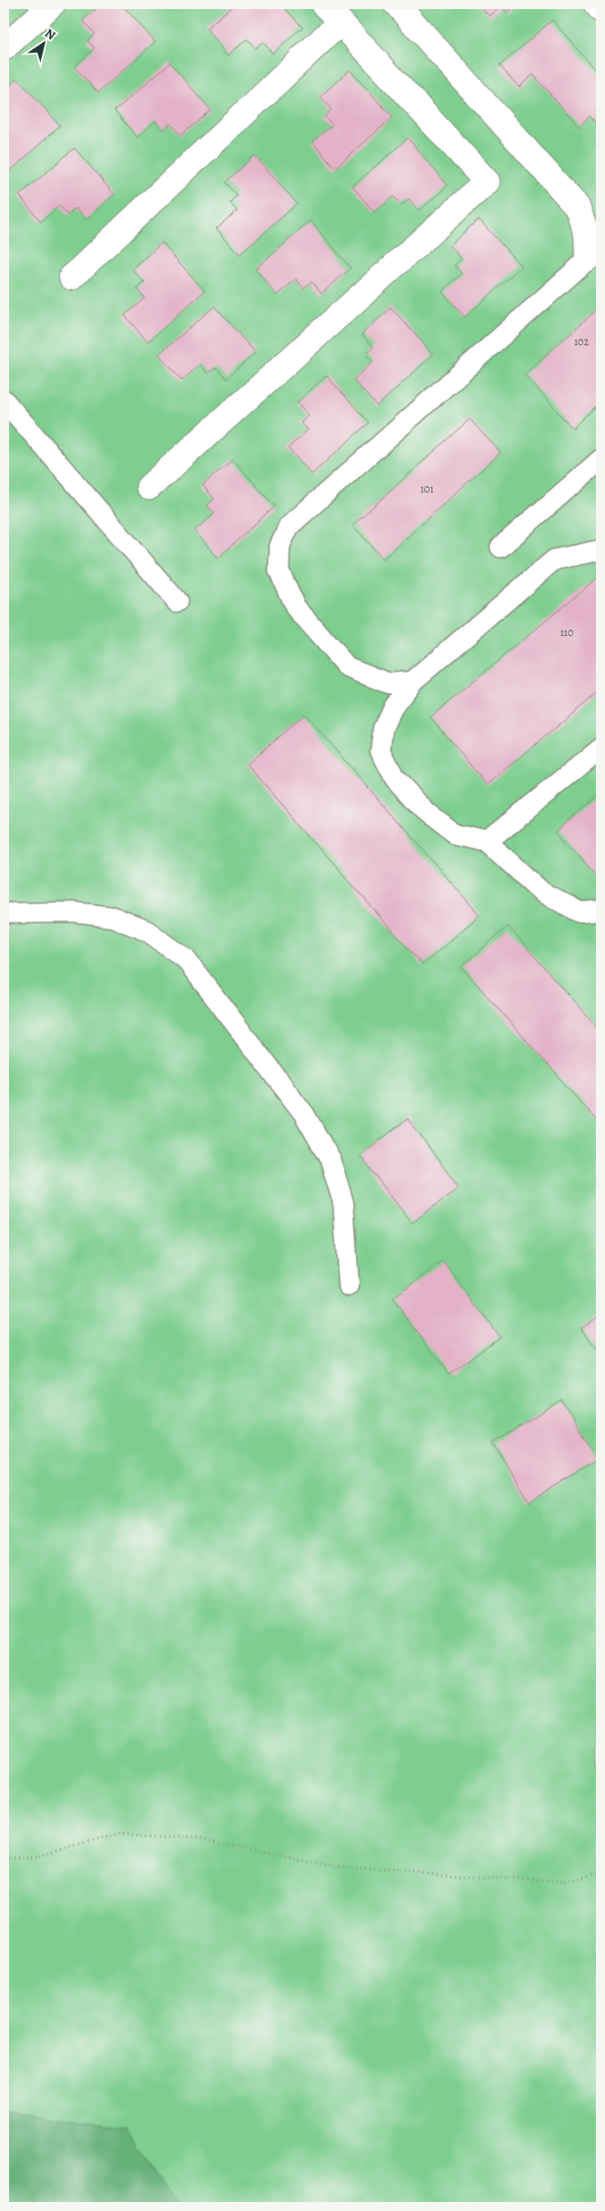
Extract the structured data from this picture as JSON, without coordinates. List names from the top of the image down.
{
  "house_numbers": ["102", "101", "110"],
  "north": "top right"
}
